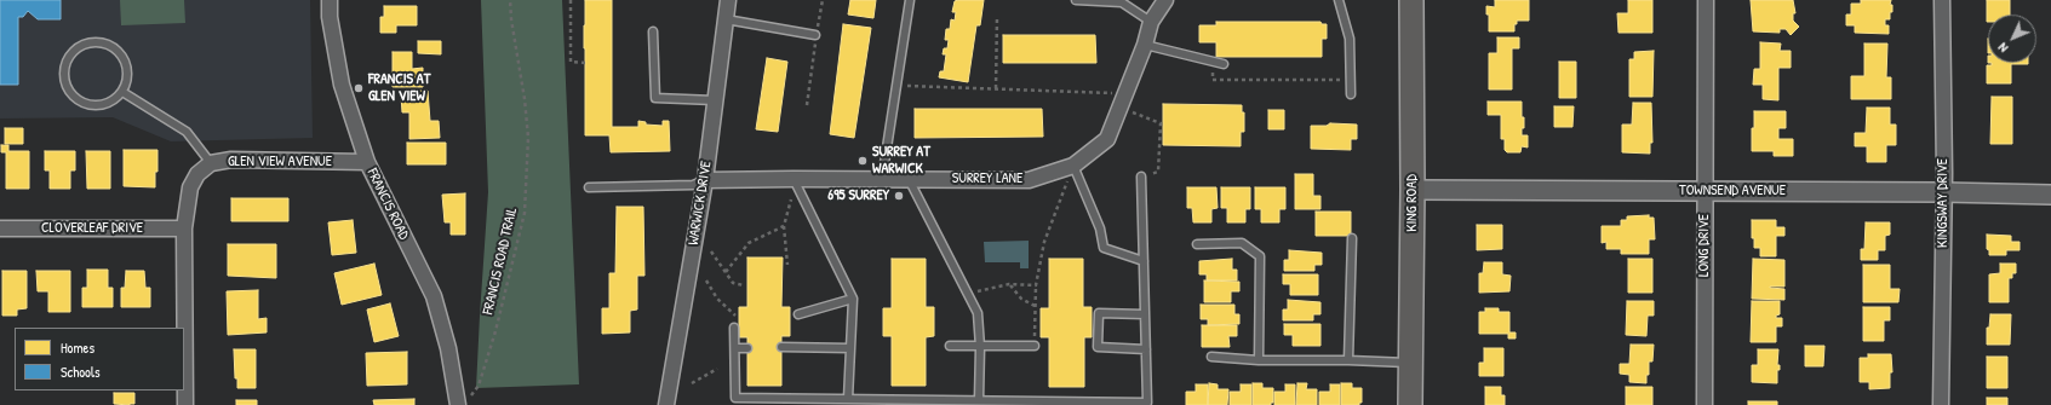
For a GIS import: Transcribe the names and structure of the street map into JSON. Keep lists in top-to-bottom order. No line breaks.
{"streets":{"main road":["KING ROAD"],"street":["GLEN VIEW AVENUE","SURREY LANE","TOWNSEND AVENUE","WARWICK DRIVE","KINGSWAY DRIVE","FRANCIS ROAD","CLOVERLEAF DRIVE","LONG DRIVE"],"path":["FRANCIS ROAD TRAIL"]},"crossings":[["GLEN VIEW AVENUE","FRANCIS ROAD"],["GLEN VIEW AVENUE","CLOVERLEAF DRIVE"],["SURREY LANE","WARWICK DRIVE"],["TOWNSEND AVENUE","KING ROAD"],["TOWNSEND AVENUE","KINGSWAY DRIVE"],["TOWNSEND AVENUE","LONG DRIVE"],["FRANCIS ROAD","FRANCIS ROAD TRAIL"]],"places":["FRANCIS AT GLEN VIEW","SURREY AT WARWICK","695 SURREY"],"legend":["Homes","Schools"],"north":"bottom left"}
